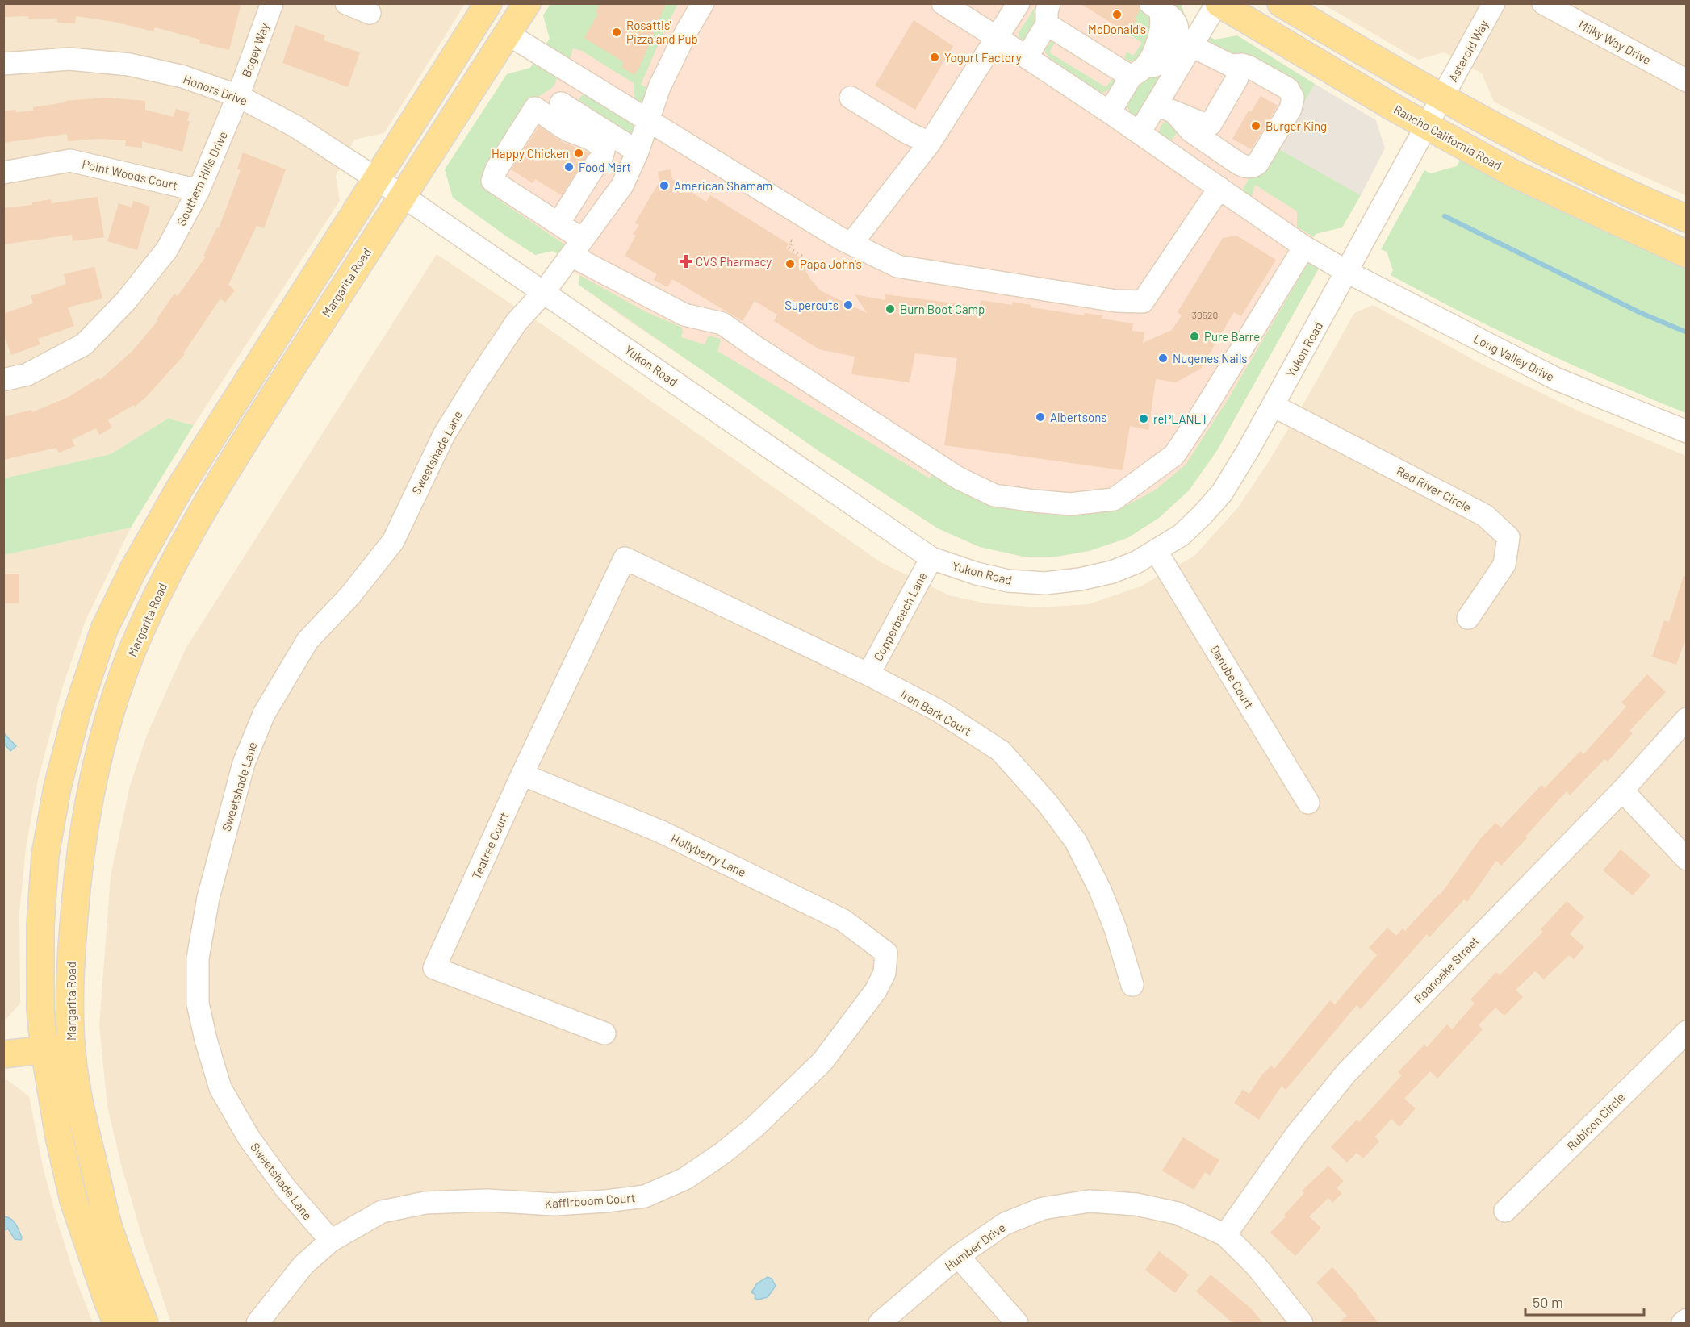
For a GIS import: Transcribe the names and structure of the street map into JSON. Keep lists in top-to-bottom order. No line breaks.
{"streets":{"main road":["Rancho California Road","Margarita Road"],"street":["Milky Way Drive","Bogey Way","Asteroid Way","Honors Drive","Point Woods Court","Southern Hills Drive","Yukon Road","Long Valley Drive","Sweetshade Lane","Red River Circle","Copperbeech Lane","Danube Court","Iron Bark Court","Teatree Court","Hollyberry Lane","Roanoake Street","Rubicon Circle","Kaffirboom Court","Humber Drive"]},"crossings":[["Bogey Way","Honors Drive"],["Bogey Way","Southern Hills Drive"],["Asteroid Way","Yukon Road"],["Honors Drive","Southern Hills Drive"],["Honors Drive","Margarita Road"],["Honors Drive","Yukon Road"],["Rancho California Road","Yukon Road"],["Point Woods Court","Southern Hills Drive"],["Margarita Road","Yukon Road"],["Yukon Road","Long Valley Drive"],["Yukon Road","Sweetshade Lane"],["Yukon Road","Red River Circle"],["Yukon Road","Copperbeech Lane"],["Yukon Road","Danube Court"],["Sweetshade Lane","Kaffirboom Court"],["Copperbeech Lane","Iron Bark Court"],["Iron Bark Court","Teatree Court"],["Teatree Court","Hollyberry Lane"],["Hollyberry Lane","Kaffirboom Court"],["Roanoake Street","Humber Drive"]],"places":{"other":["McDonald's","Rosattis' Pizza and Pub","Yogurt Factory","Burger King","Happy Chicken","Food Mart","American Shamam","Papa John's","Supercuts","Burn Boot Camp","Pure Barre","Nugenes Nails","Albertsons","rePLANET"],"health":["CVS Pharmacy"]},"house_numbers":["30520"],"scale_bar":"50 m"}
